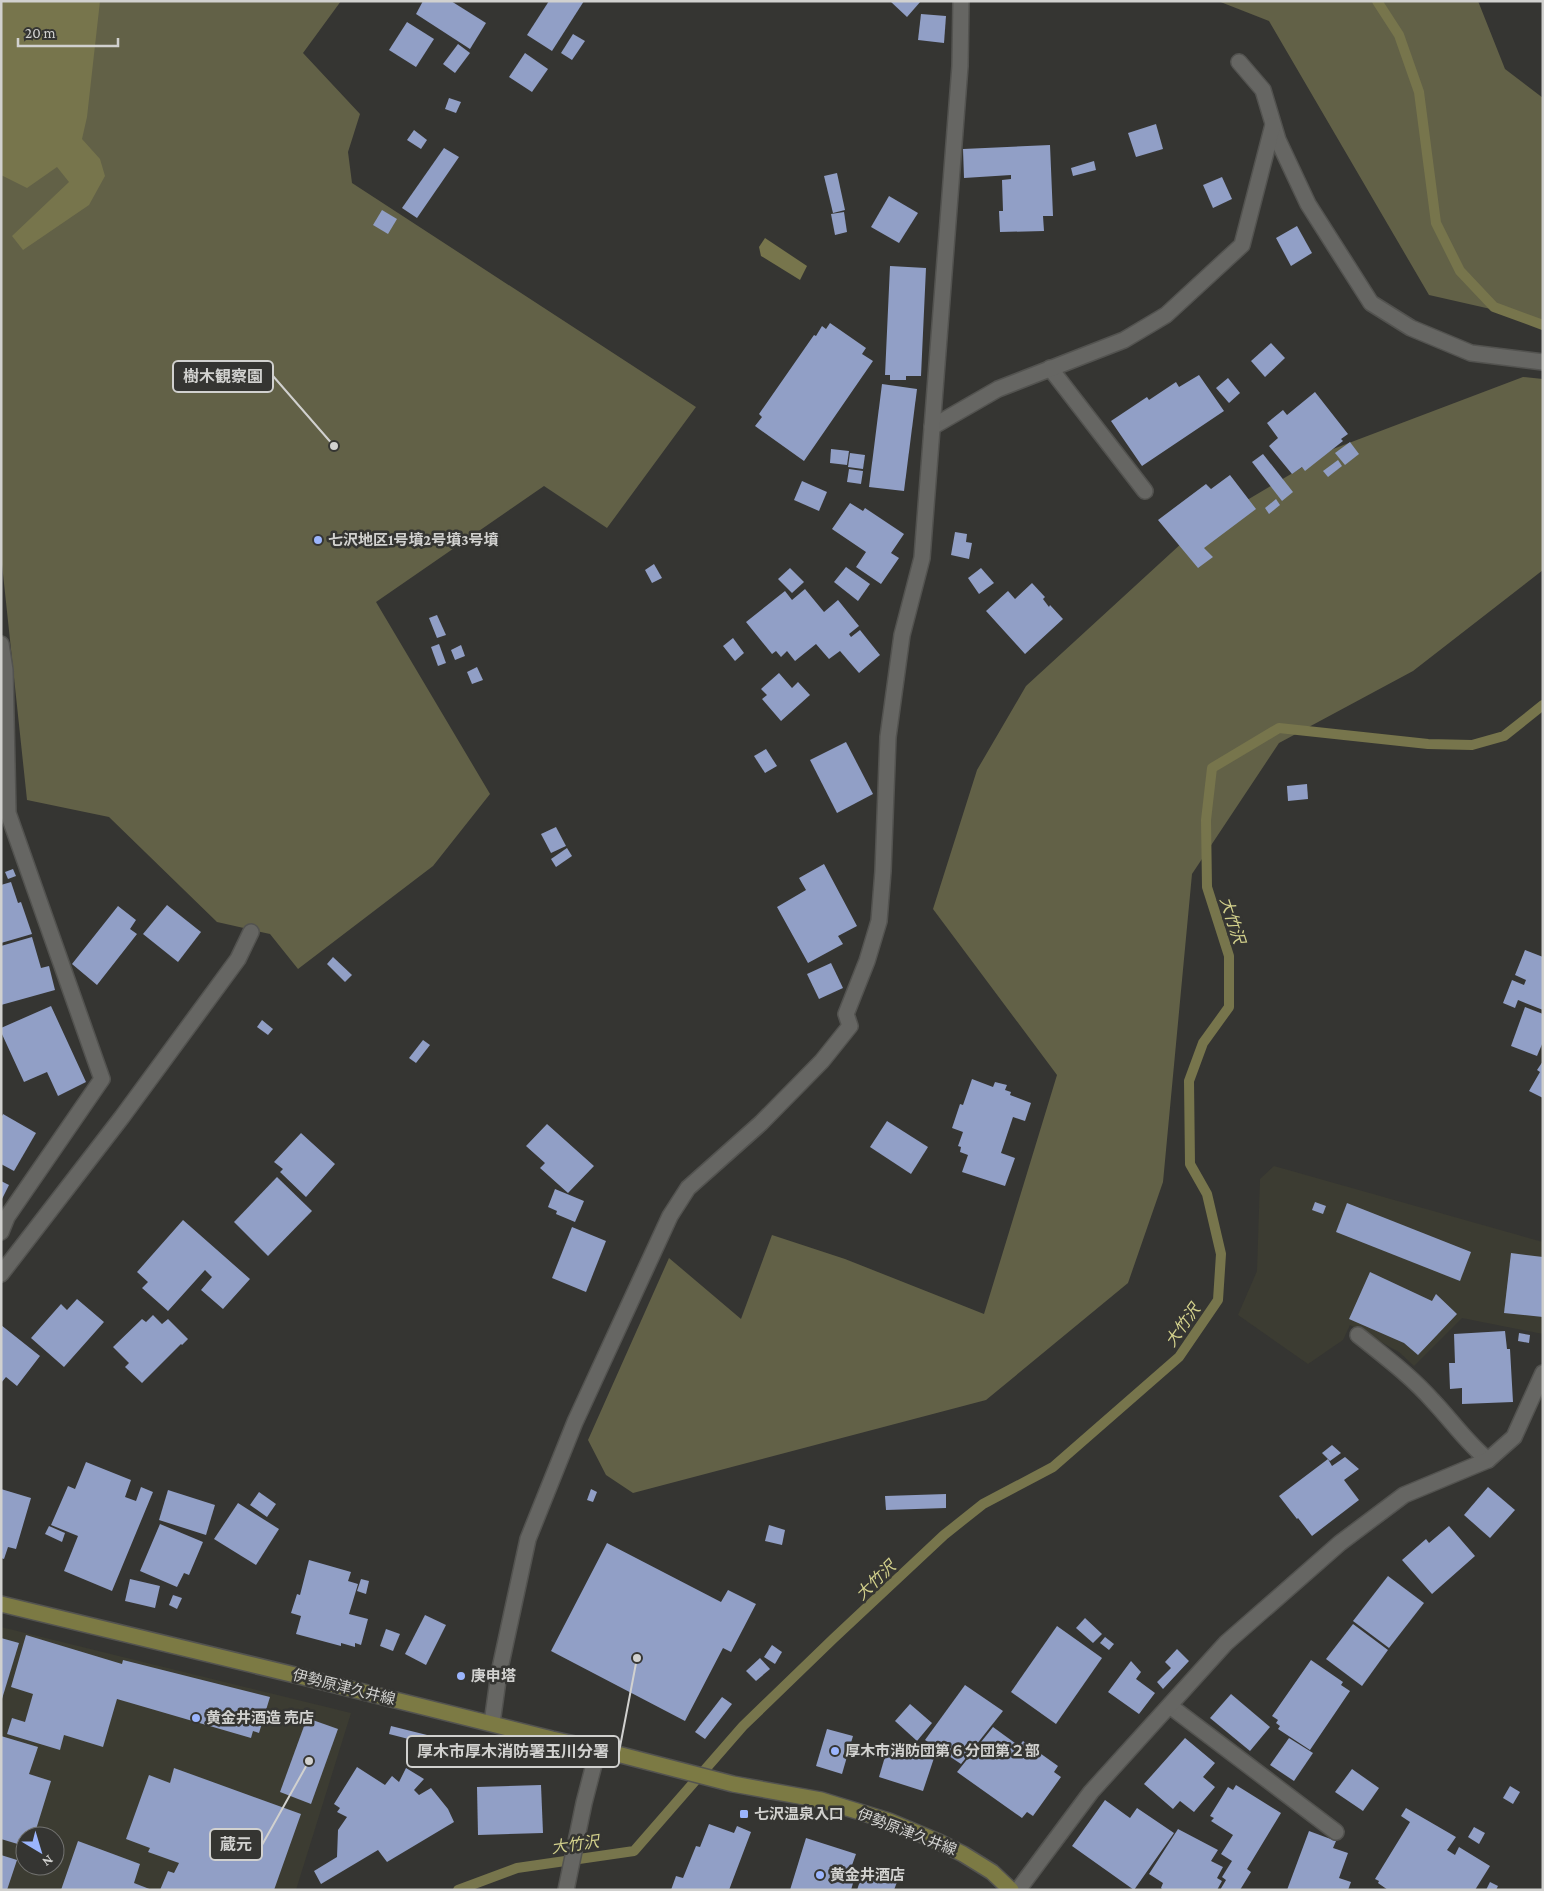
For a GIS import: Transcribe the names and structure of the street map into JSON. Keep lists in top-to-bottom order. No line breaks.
{"streets":{"main road":["伊勢原津久井線"]},"water":["大竹沢"],"places":{"other":["樹木観察園","七沢地区1号墳2号墳3号墳","厚木市厚木消防署玉川分署","庚申塔","黄金井酒造 売店","厚木市消防団第６分団第２部","蔵元","黄金井酒店"],"transit":["七沢温泉入口"]},"scale_bar":"20 m","north":"bottom right"}
